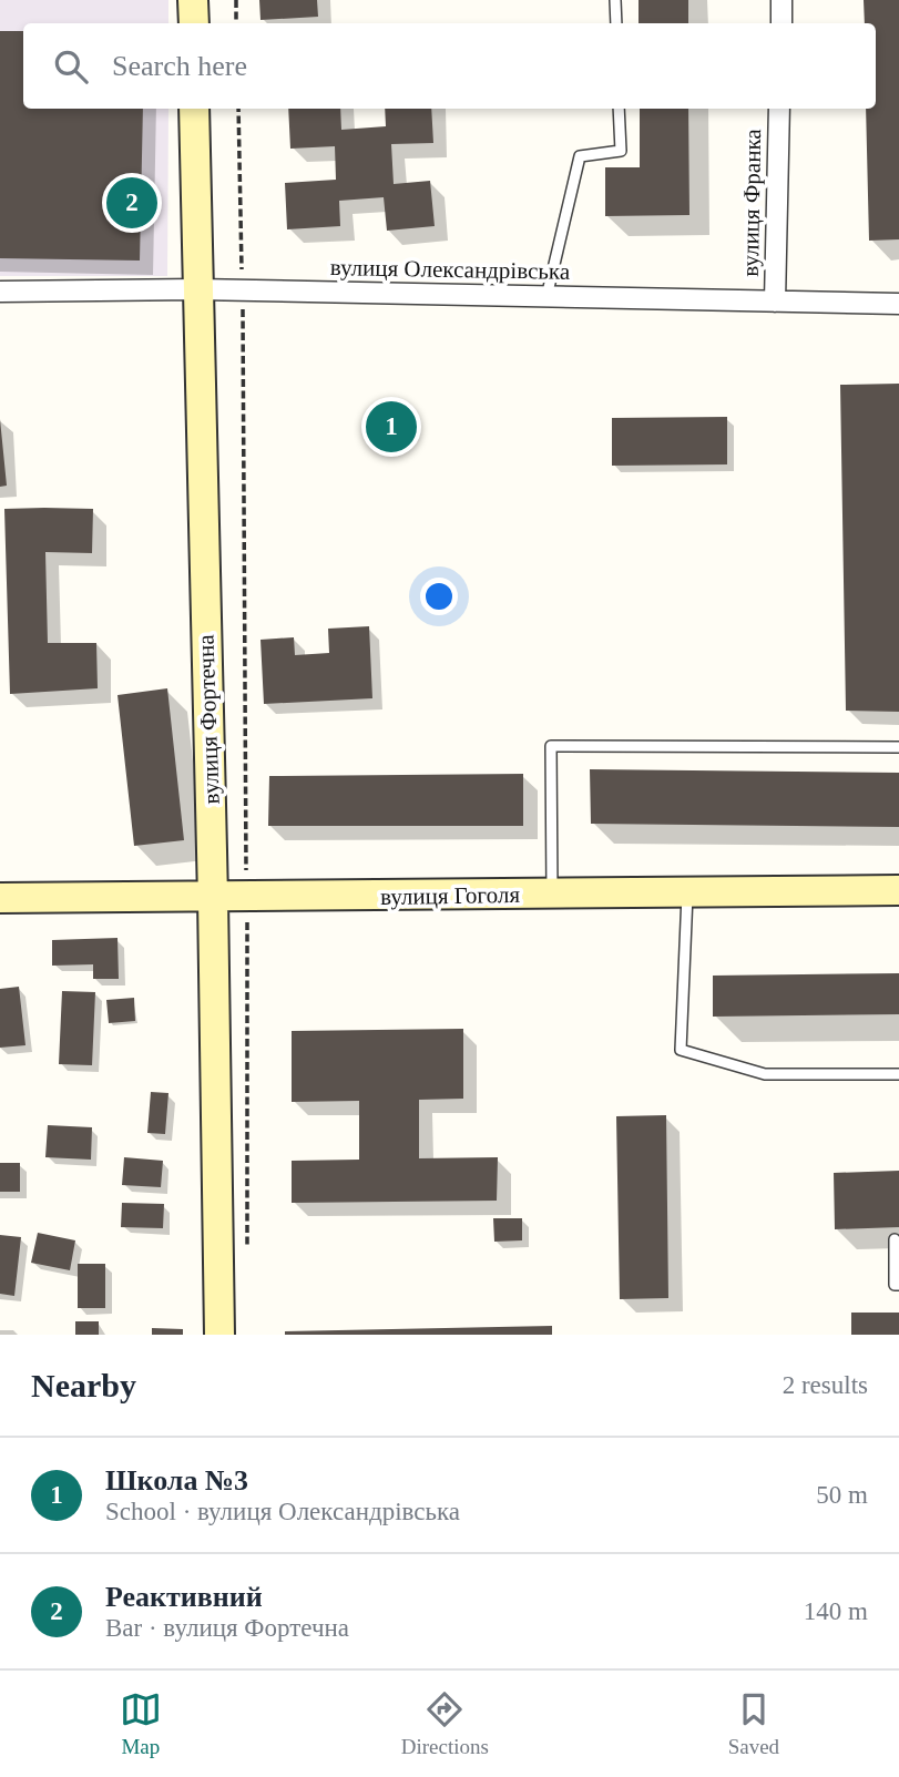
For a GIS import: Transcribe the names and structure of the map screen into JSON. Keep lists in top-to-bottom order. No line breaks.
{"streets":{"street":["вулиця Франка","вулиця Олександрівська","вулиця Фортечна","вулиця Гоголя"]},"crossings":[["вулиця Франка","вулиця Олександрівська"],["вулиця Олександрівська","вулиця Фортечна"],["вулиця Фортечна","вулиця Гоголя"]],"page":{"search":"Search here","pins":["2","1"],"heading":["Nearby","2 results"],"list":[{"mark":"1","name":"Школа №3","note":"School · вулиця Олександрівська","value":"50 m"},{"mark":"2","name":"Реактивний","note":"Bar · вулиця Фортечна","value":"140 m"}],"nav":["Map","Directions","Saved"]}}
